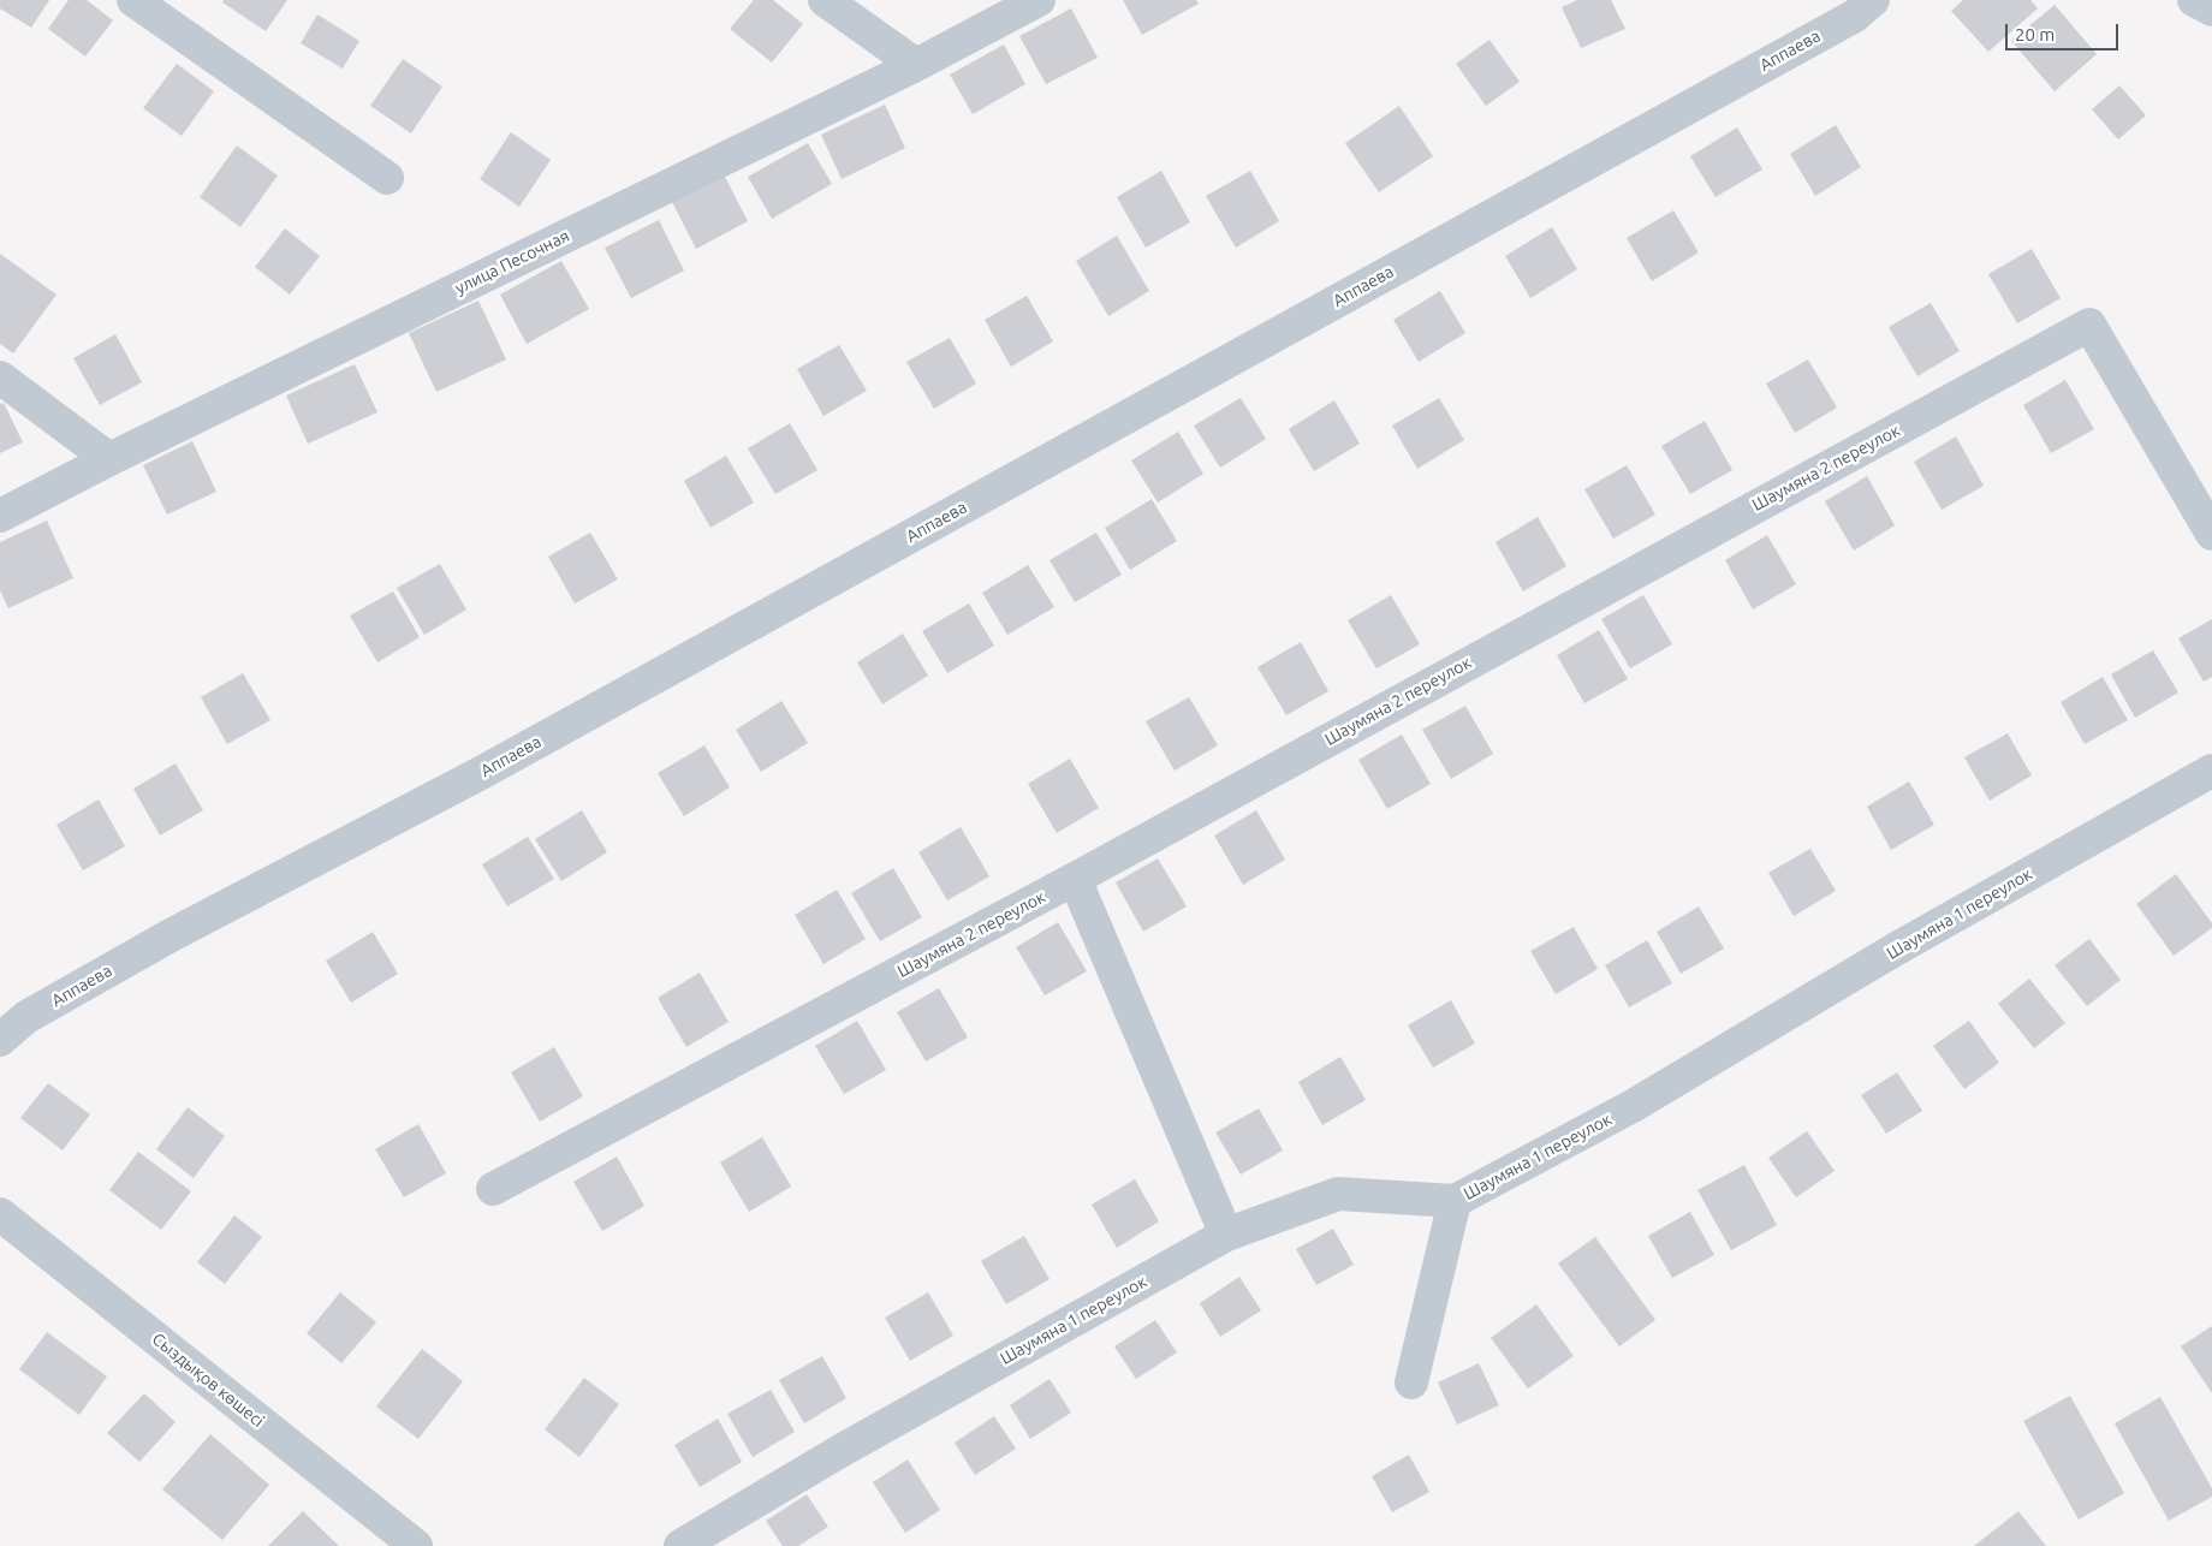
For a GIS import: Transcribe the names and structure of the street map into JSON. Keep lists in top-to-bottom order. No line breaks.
{"streets":{"street":["Аппаева","улица Песочная","Шаумяна 2 переулок","Шаумяна 1 переулок","Сыздықов көшесі"]},"scale_bar":"20 m"}
